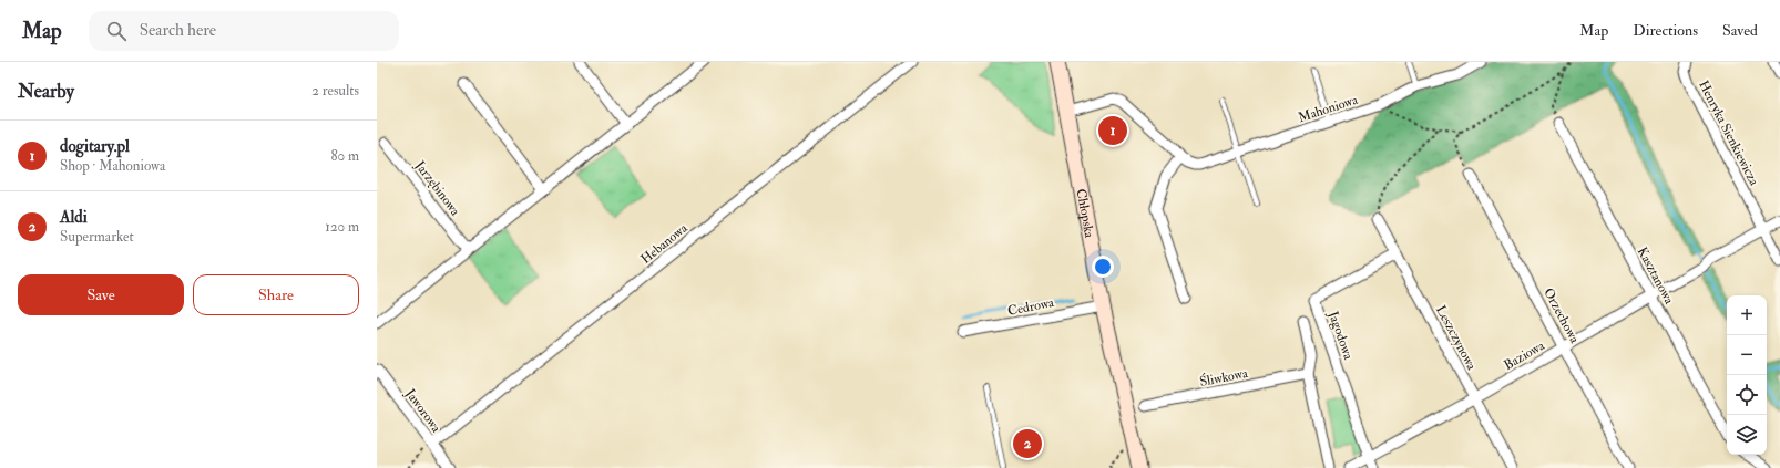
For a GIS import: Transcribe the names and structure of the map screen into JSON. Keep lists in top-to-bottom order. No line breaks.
{"streets":{"street":["Mahoniowa","Henryka Sienkiewicza","Jarzębinowa","Chłopska","Hebanowa","Kasztanowa","Cedrowa","Orzechowa","Jagodowa","Leszczynowa","Baziowa","Śliwkowa","Jaworowa"]},"crossings":[["Henryka Sienkiewicza","Baziowa"],["Chłopska","Cedrowa"],["Hebanowa","Jaworowa"],["Kasztanowa","Baziowa"],["Orzechowa","Baziowa"],["Jagodowa","Leszczynowa"],["Jagodowa","Baziowa"],["Leszczynowa","Baziowa"]],"page":{"header":"Map","search":"Search here","nav":["Map","Directions","Saved"],"heading":["Nearby","2 results"],"pins":["1","2"],"list":[{"mark":"1","name":"dogitary.pl","note":"Shop · Mahoniowa","value":"80 m"},{"mark":"2","name":"Aldi","note":"Supermarket","value":"120 m"}],"buttons":["Save","Share"],"map_buttons":["+","−"]}}
